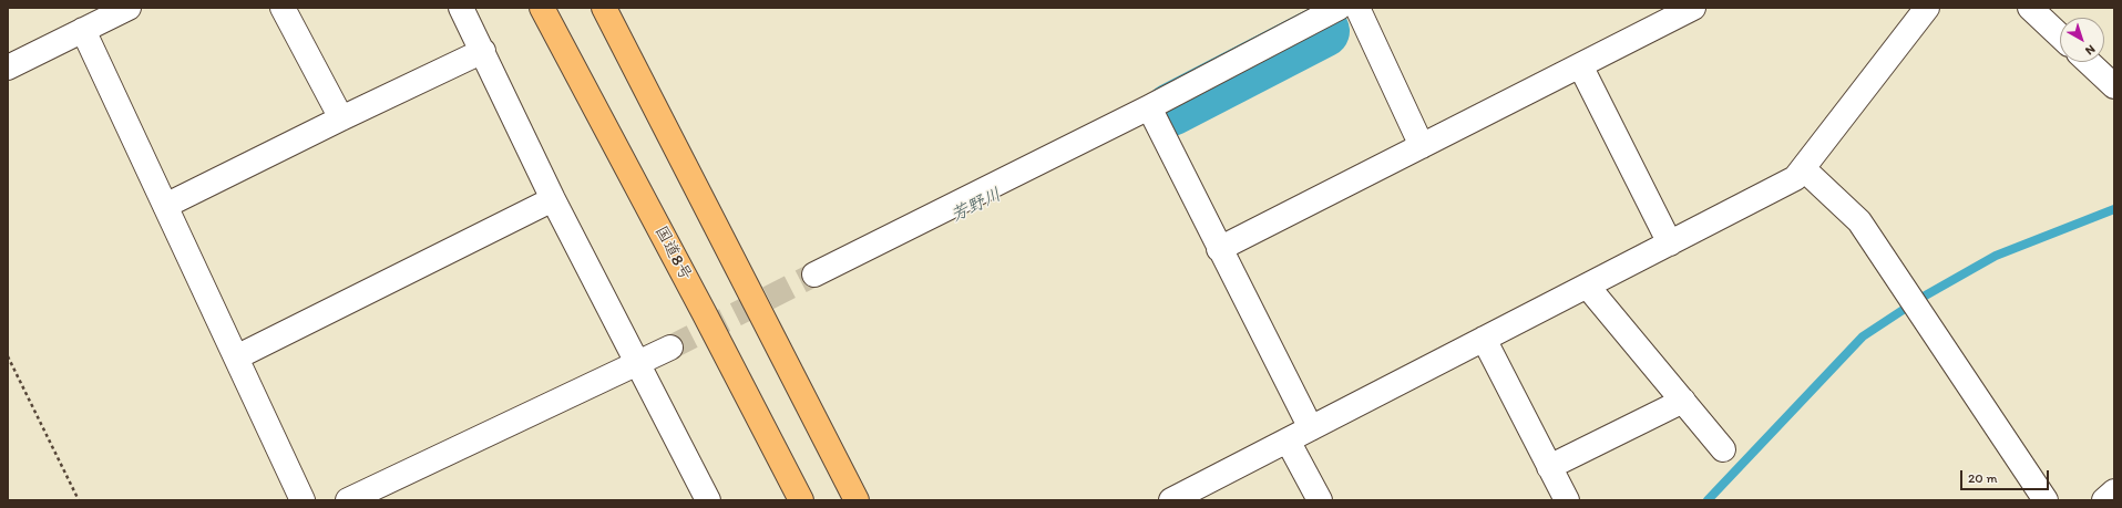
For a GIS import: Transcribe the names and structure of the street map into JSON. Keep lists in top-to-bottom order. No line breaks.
{"streets":{"highway":["国道8号"]},"water":["芳野川"],"scale_bar":"20 m","north":"bottom right"}
